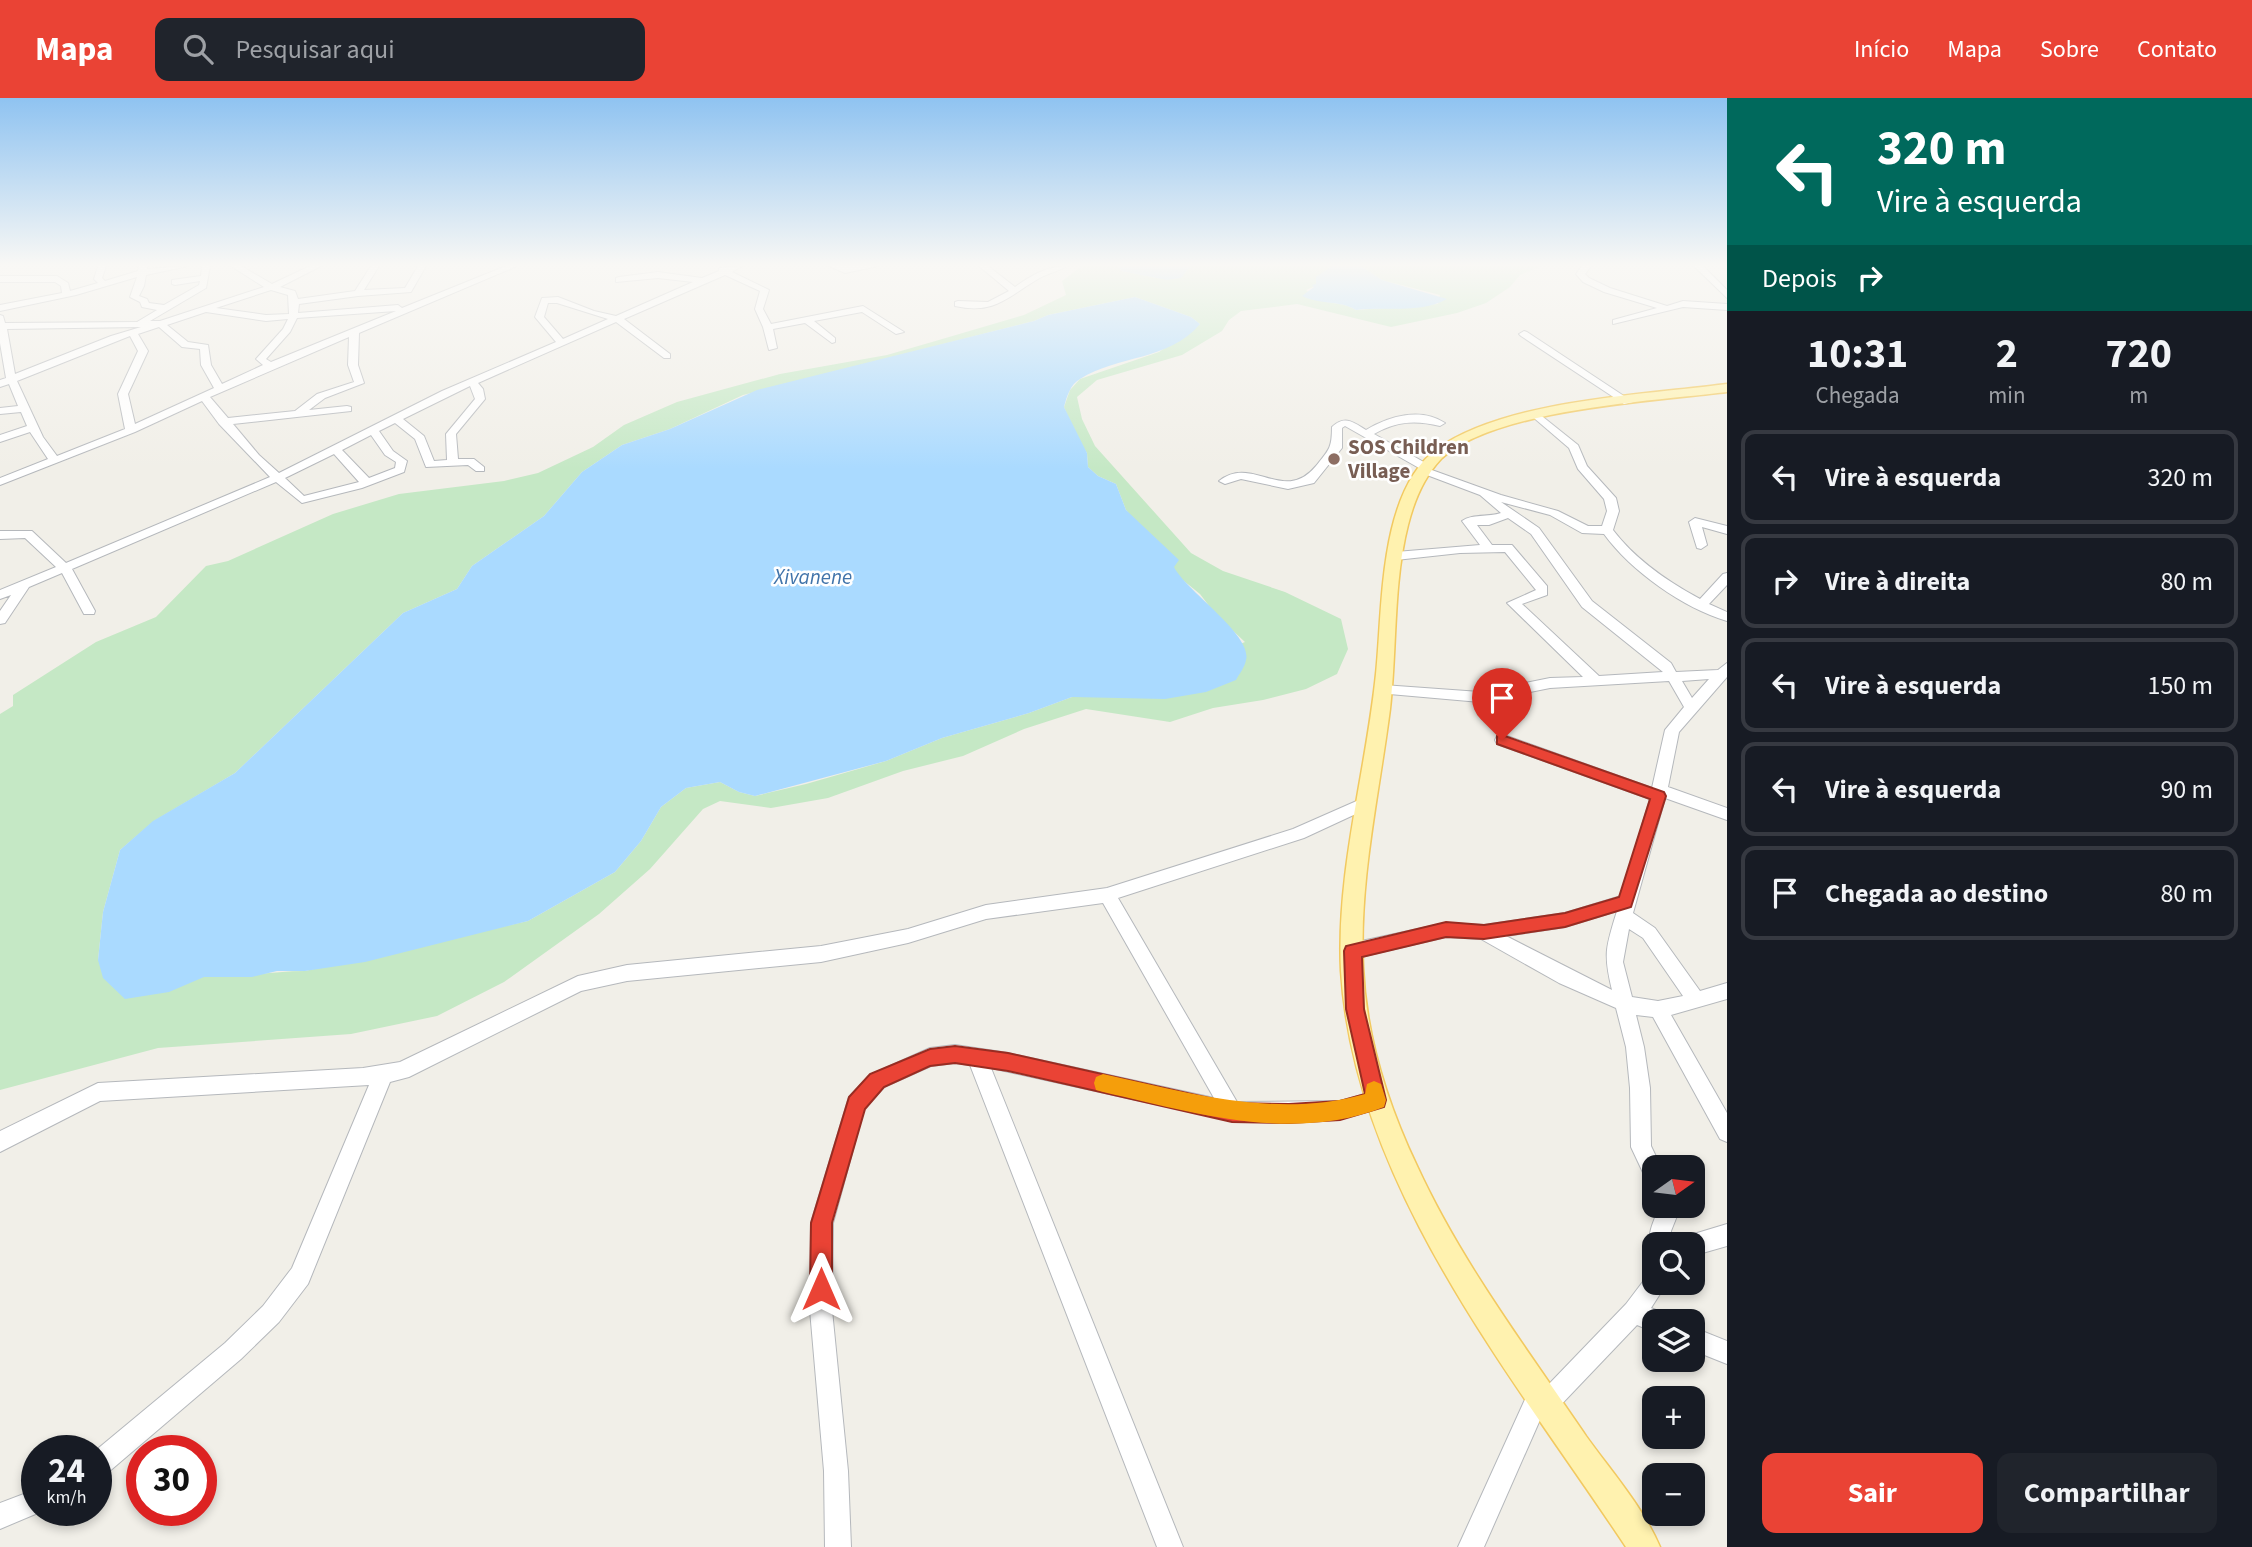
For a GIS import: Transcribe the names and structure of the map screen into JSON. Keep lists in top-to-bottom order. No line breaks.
{"water":["Xivanene"],"places":["SOS Children Village"],"north":"right","page":{"header":"Mapa","search":"Pesquisar aqui","nav":["Início","Mapa","Sobre","Contato"],"turn":["320 m","Vire à esquerda"],"then":"Depois","eta":["10:31","Chegada","2","min","720","m"],"list":[{"name":"Vire à esquerda","value":"320 m"},{"name":"Vire à direita","value":"80 m"},{"name":"Vire à esquerda","value":"150 m"},{"name":"Vire à esquerda","value":"90 m"},{"name":"Chegada ao destino","value":"80 m"}],"map_buttons":["+","−"],"speed":"24 km/h","limit":"30","buttons":["Sair","Compartilhar"]}}
